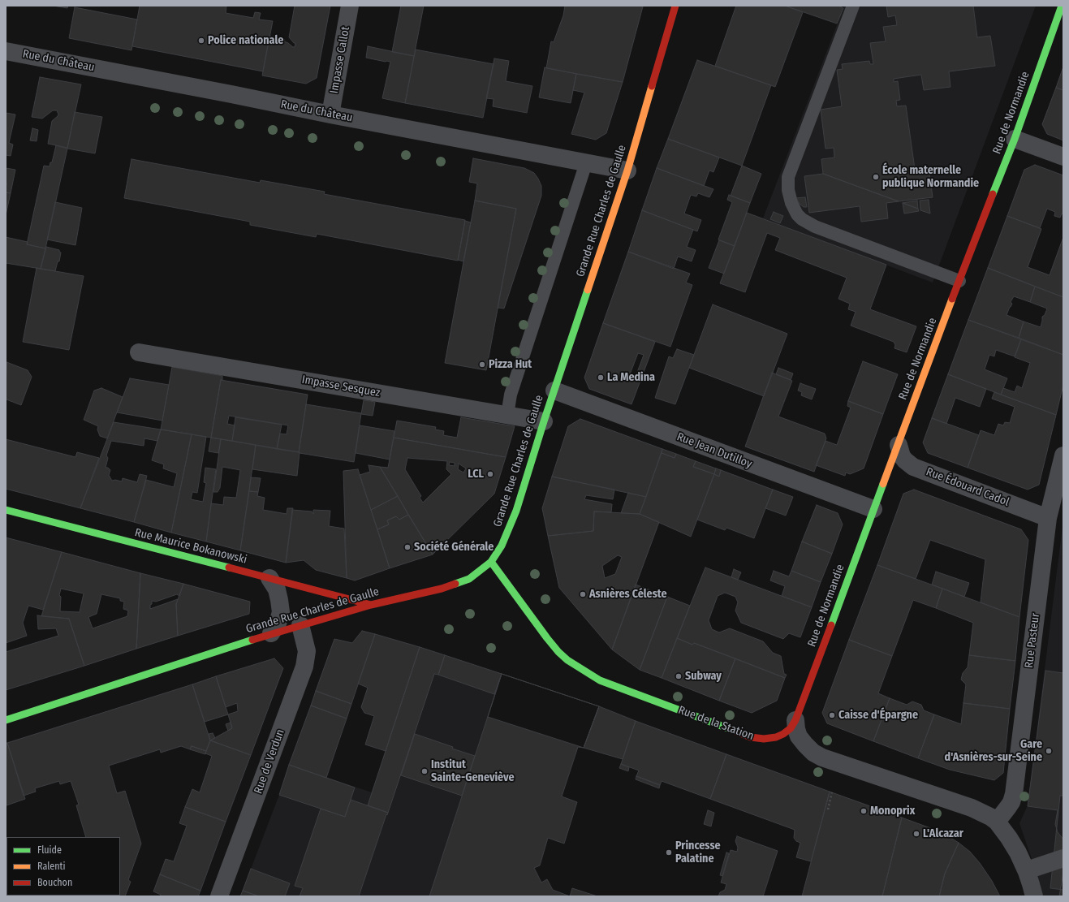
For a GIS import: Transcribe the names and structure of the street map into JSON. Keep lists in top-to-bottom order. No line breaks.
{"streets":{"main road":["Rue de Normandie","Grande Rue Charles de Gaulle","Rue Maurice Bokanowski","Rue de la Station"],"street":["Impasse Callot","Rue du Château","Impasse Sesquez","Rue Jean Dutilloy","Rue Édouard Cadol","Rue Pasteur","Rue de Verdun"]},"crossings":[["Impasse Callot","Rue du Château"],["Rue du Château","Grande Rue Charles de Gaulle"],["Rue de Normandie","Rue Jean Dutilloy"],["Rue de Normandie","Rue Édouard Cadol"],["Rue de Normandie","Rue de la Station"],["Grande Rue Charles de Gaulle","Impasse Sesquez"],["Grande Rue Charles de Gaulle","Rue Jean Dutilloy"],["Grande Rue Charles de Gaulle","Rue Maurice Bokanowski"],["Grande Rue Charles de Gaulle","Rue de la Station"],["Grande Rue Charles de Gaulle","Rue de Verdun"],["Rue Édouard Cadol","Rue Pasteur"]],"places":["Police nationale","École maternelle publique Normandie","Pizza Hut","La Medina","LCL","Société Générale","Asnières Céleste","Subway","Caisse d'Épargne","Gare d'Asnières-sur-Seine","Institut Sainte-Geneviève","Monoprix","L'Alcazar","Princesse Palatine"],"legend":["Fluide","Ralenti","Bouchon"]}
